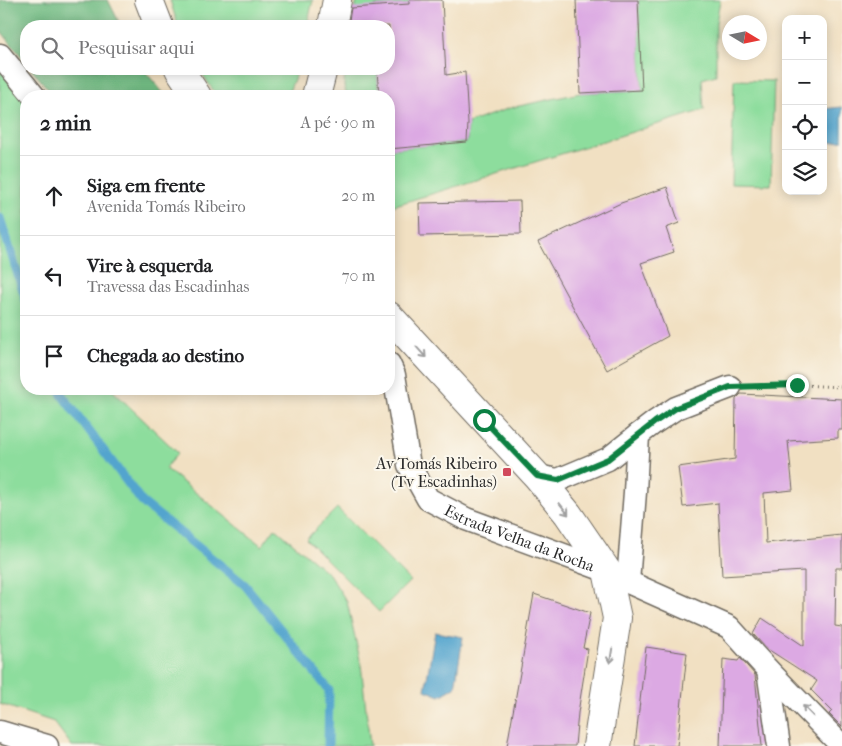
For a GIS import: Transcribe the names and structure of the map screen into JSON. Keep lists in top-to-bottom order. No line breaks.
{"streets":{"street":["Estrada Velha da Rocha"]},"places":{"transit":["Av Tomás Ribeiro (Tv Escadinhas)"]},"north":"right","page":{"map_buttons":["+","−"],"search":"Pesquisar aqui","heading":["2 min","A pé · 90 m"],"list":[["Siga em frente","Avenida Tomás Ribeiro","20 m"],["Vire à esquerda","Travessa das Escadinhas","70 m"],"Chegada ao destino"]}}
